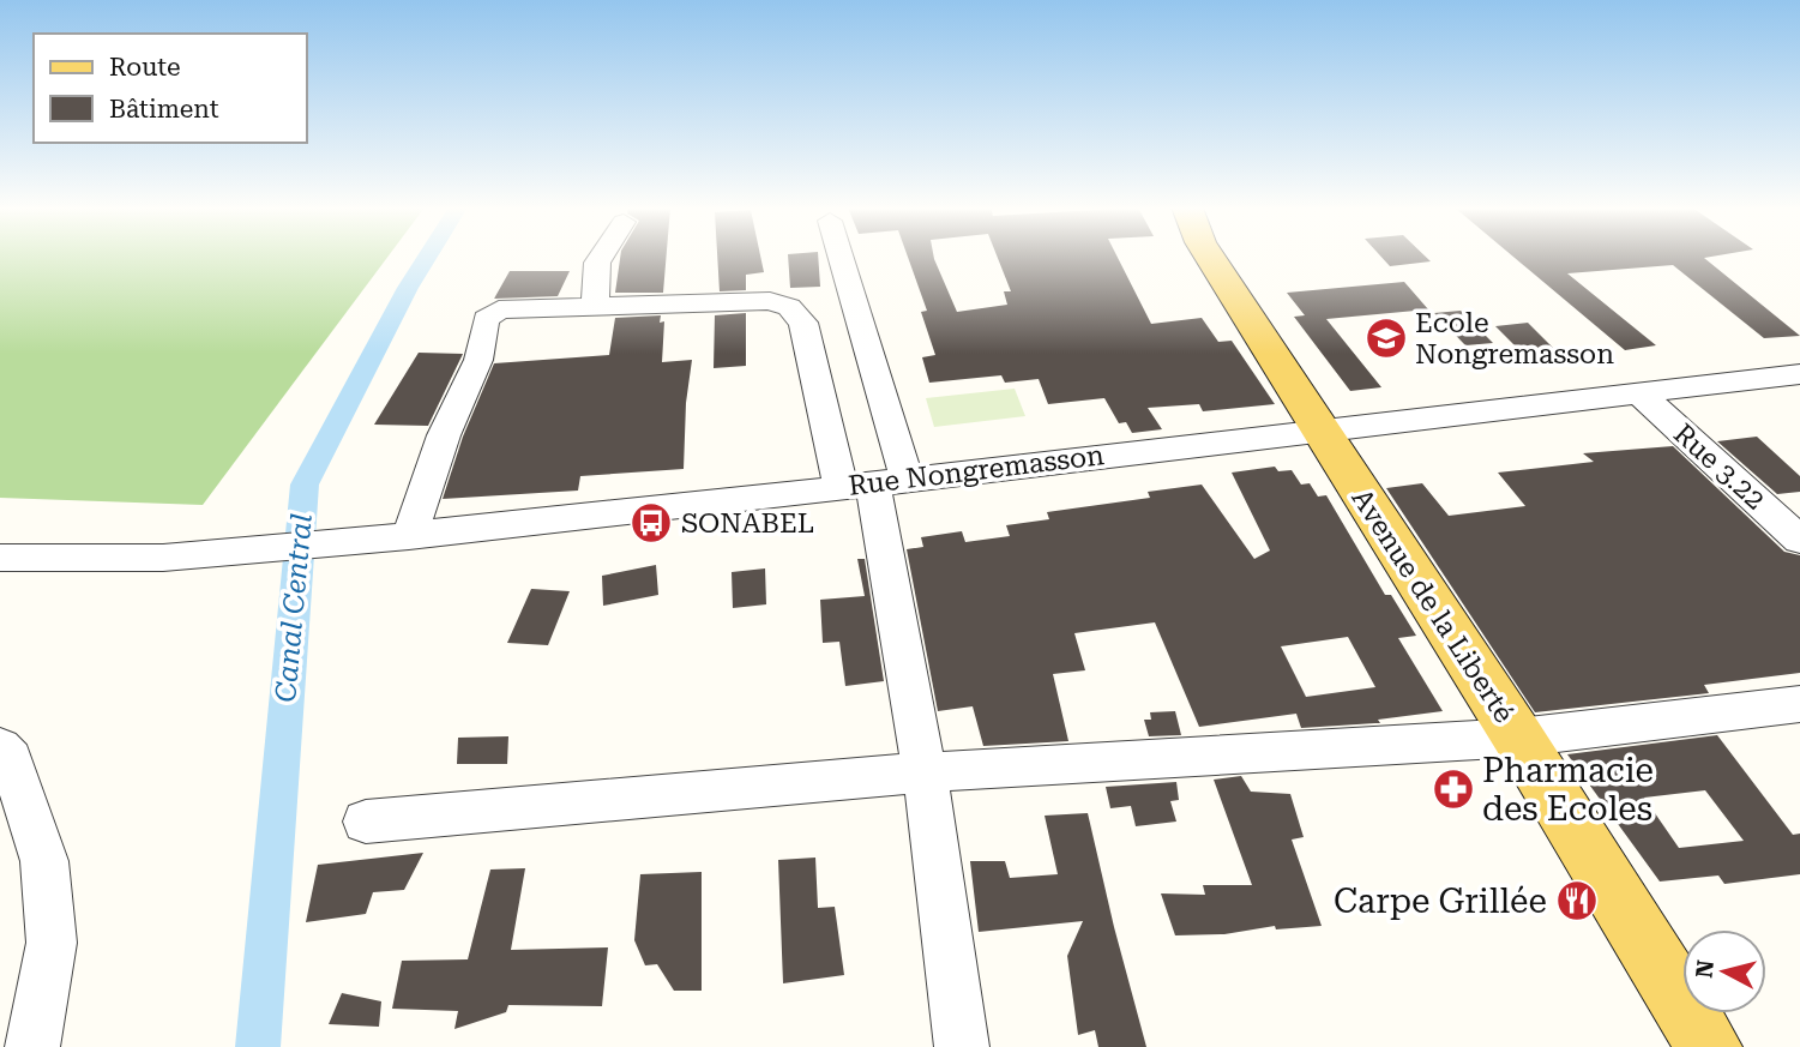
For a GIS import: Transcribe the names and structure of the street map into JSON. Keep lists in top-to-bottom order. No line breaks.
{"streets":{"main road":["Avenue de la Liberté"],"street":["Rue 3.22","Rue Nongremasson"]},"crossings":[["Rue 3.22","Rue Nongremasson"],["Rue Nongremasson","Avenue de la Liberté"]],"water":["Canal Central"],"places":{"school or university":["Ecole Nongremasson"],"bus stop":["SONABEL"],"pharmacy":["Pharmacie des Ecoles"],"restaurant":["Carpe Grillée"]},"legend":["Route","Bâtiment"],"north":"left"}
